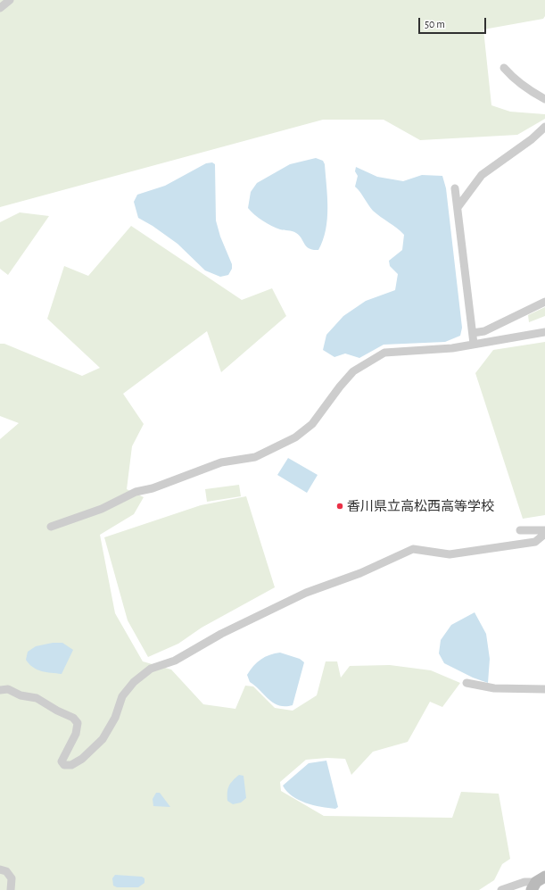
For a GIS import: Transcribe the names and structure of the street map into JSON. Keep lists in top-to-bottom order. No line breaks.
{"places":["香川県立高松西高等学校"],"scale_bar":"50 m"}
